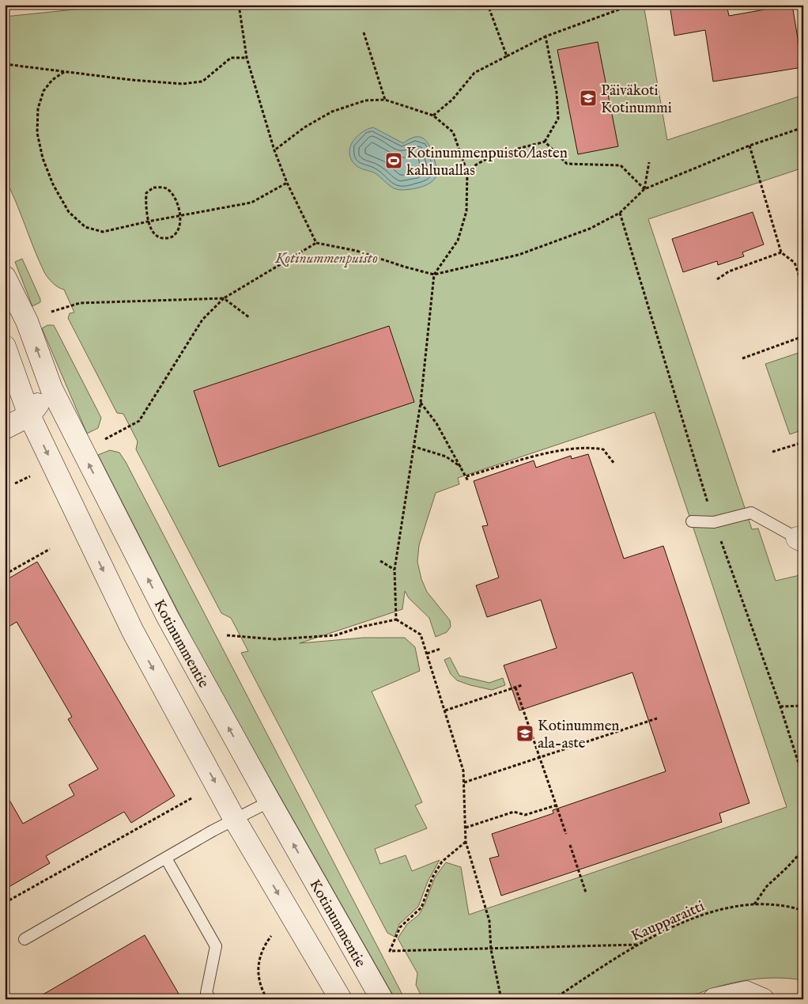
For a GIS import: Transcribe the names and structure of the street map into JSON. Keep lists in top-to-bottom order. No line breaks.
{"streets":{"main road":["Kotinummentie"],"path":["Kaupparaitti"]},"parks":["Kotinummenpuisto"],"places":{"school or university":["Päiväkoti Kotinummi","Kotinummen ala-aste"],"sports":["Kotinummenpuisto/lasten kahluuallas"]}}
